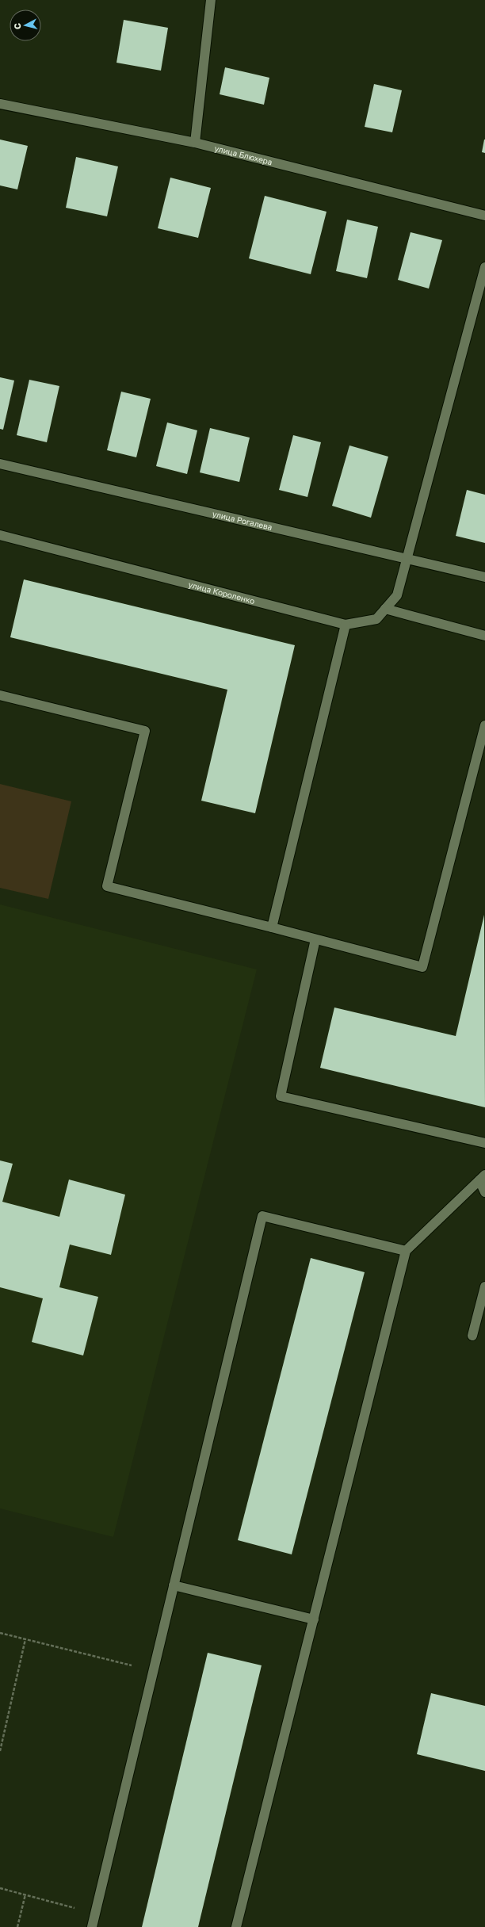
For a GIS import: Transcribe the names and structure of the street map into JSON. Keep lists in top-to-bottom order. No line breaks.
{"streets":{"street":["улица Блюхера","улица Рогалева","улица Короленко"]},"crossings":[["улица Рогалева","улица Короленко"]],"north":"left"}
